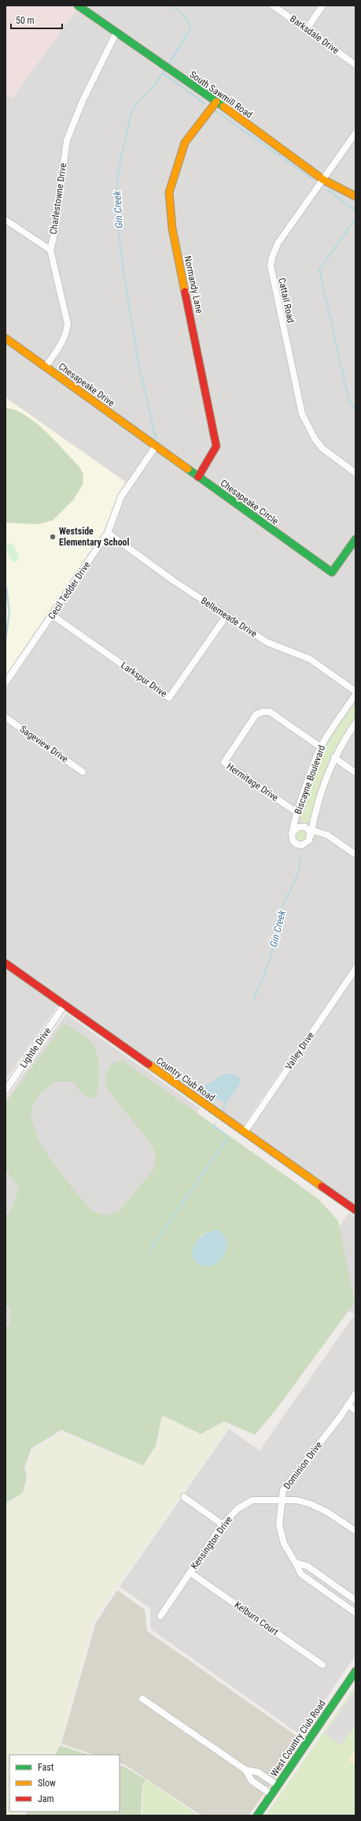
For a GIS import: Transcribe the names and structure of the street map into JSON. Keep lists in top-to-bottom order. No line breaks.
{"streets":{"street":["Barksdale Drive","South Sawmill Road","Charlestowne Drive","Normandy Lane","Cattail Road","Chesapeake Drive","Chesapeake Circle","Cecil Tedder Drive","Bellemeade Drive","Larkspur Drive","Sageview Drive","Biscayne Boulevard","Hermitage Drive","Lightle Drive","Valley Drive","Country Club Road","Dominion Drive","Kensington Drive","Kelburn Court","West Country Club Road"]},"crossings":[["South Sawmill Road","Charlestowne Drive"],["South Sawmill Road","Normandy Lane"],["South Sawmill Road","Cattail Road"],["Charlestowne Drive","Chesapeake Drive"],["Normandy Lane","Chesapeake Circle"],["Chesapeake Drive","Chesapeake Circle"],["Chesapeake Drive","Cecil Tedder Drive"],["Chesapeake Circle","Cecil Tedder Drive"],["Cecil Tedder Drive","Bellemeade Drive"],["Cecil Tedder Drive","Larkspur Drive"],["Bellemeade Drive","Larkspur Drive"],["Bellemeade Drive","Biscayne Boulevard"],["Biscayne Boulevard","Hermitage Drive"],["Lightle Drive","Country Club Road"],["Valley Drive","Country Club Road"],["Dominion Drive","Kensington Drive"],["Kensington Drive","Kelburn Court"]],"water":["Gin Creek"],"places":["Westside Elementary School"],"legend":["Fast","Slow","Jam"],"scale_bar":"50 m"}
